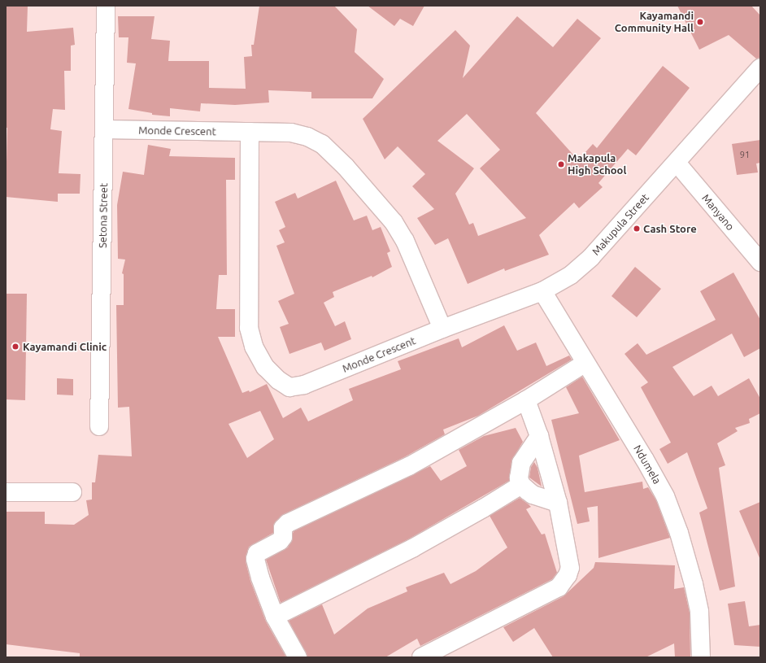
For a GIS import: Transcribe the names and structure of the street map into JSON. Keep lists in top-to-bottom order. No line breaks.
{"streets":{"street":["Monde Crescent","Manyano","Setona Street","Makupula Street","Ndumela"]},"crossings":[["Monde Crescent","Setona Street"],["Monde Crescent","Makupula Street"],["Manyano","Makupula Street"],["Makupula Street","Ndumela"]],"places":["Kayamandi Community Hall","Makapula High School","Cash Store","Kayamandi Clinic"],"house_numbers":["91"]}
